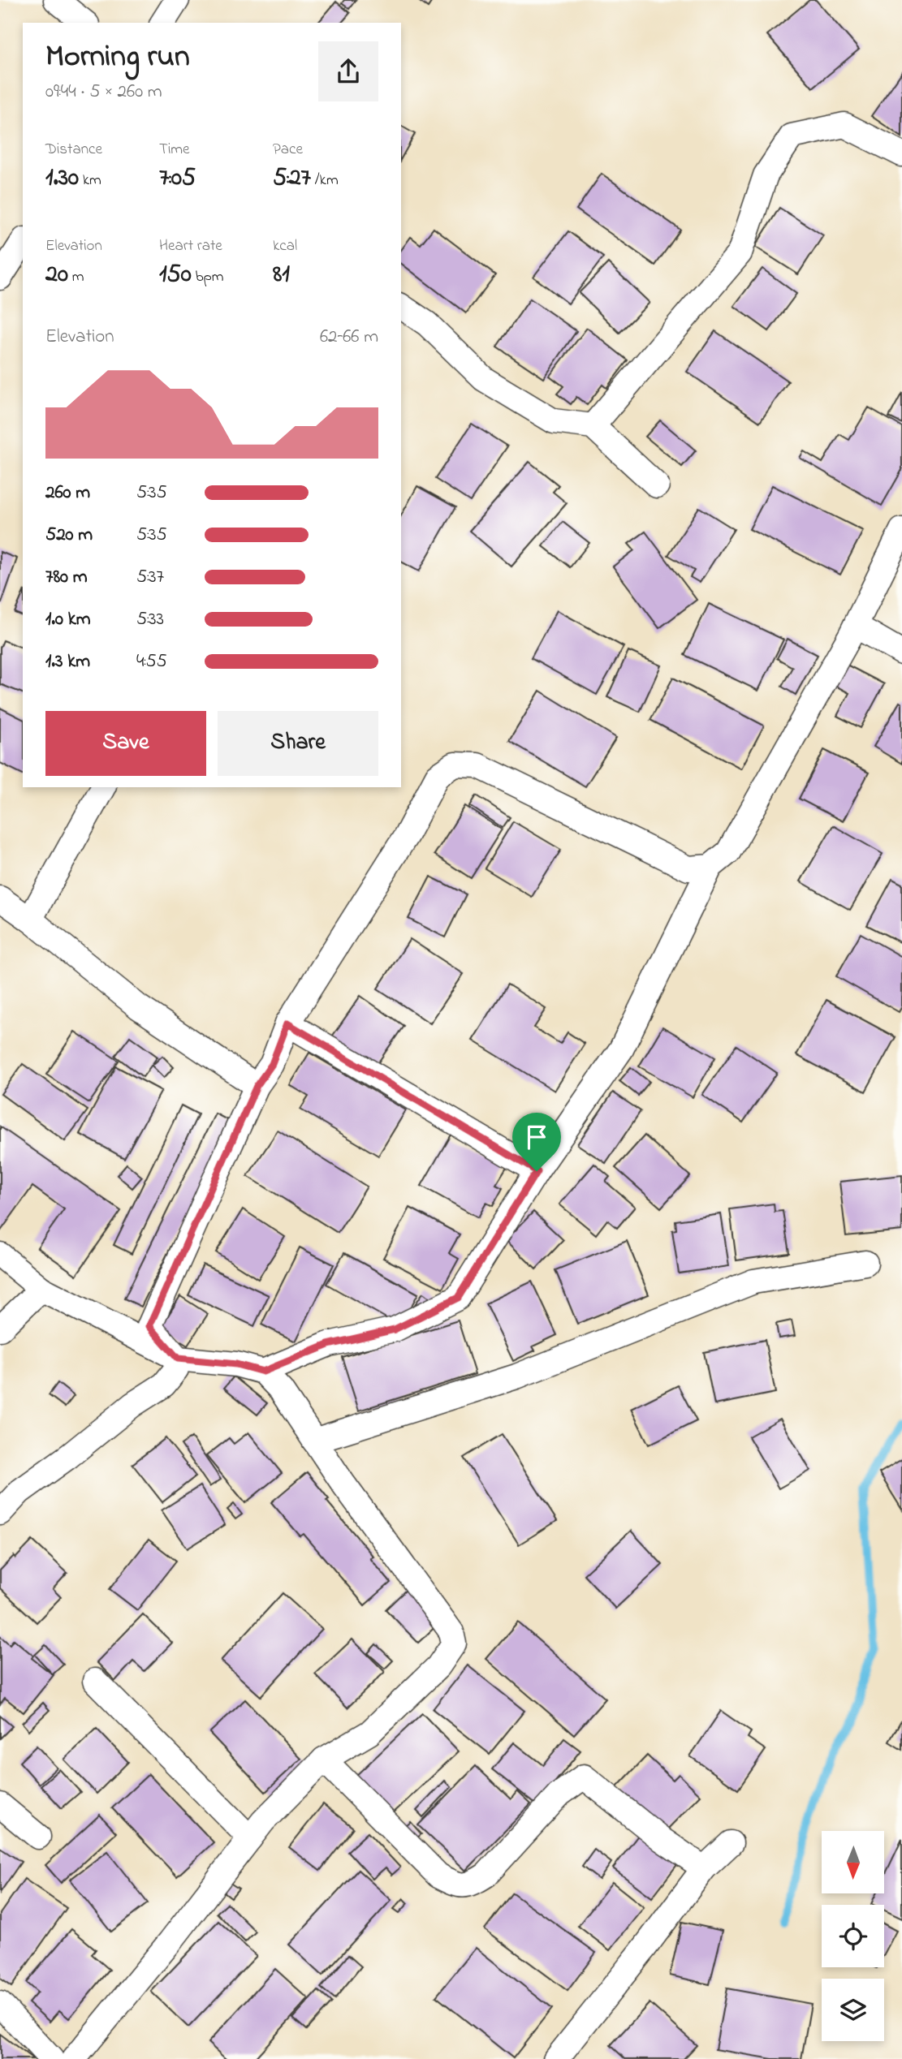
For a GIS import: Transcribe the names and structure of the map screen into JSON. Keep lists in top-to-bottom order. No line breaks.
{"north":"bottom","page":{"heading":["Morning run","09:44 · 5 × 260 m"],"stats":[["Distance","1.30 km"],["Time","7:05"],["Pace","5:27 /km"],["Elevation","20 m"],["Heart rate","150 bpm"],["kcal","81"]],"chart":["Elevation","62–66 m"],"list":[{"name":"260 m","note":"5:35"},{"name":"520 m","note":"5:35"},{"name":"780 m","note":"5:37"},{"name":"1.0 km","note":"5:33"},{"name":"1.3 km","note":"4:55"}],"buttons":["Save","Share"]}}
